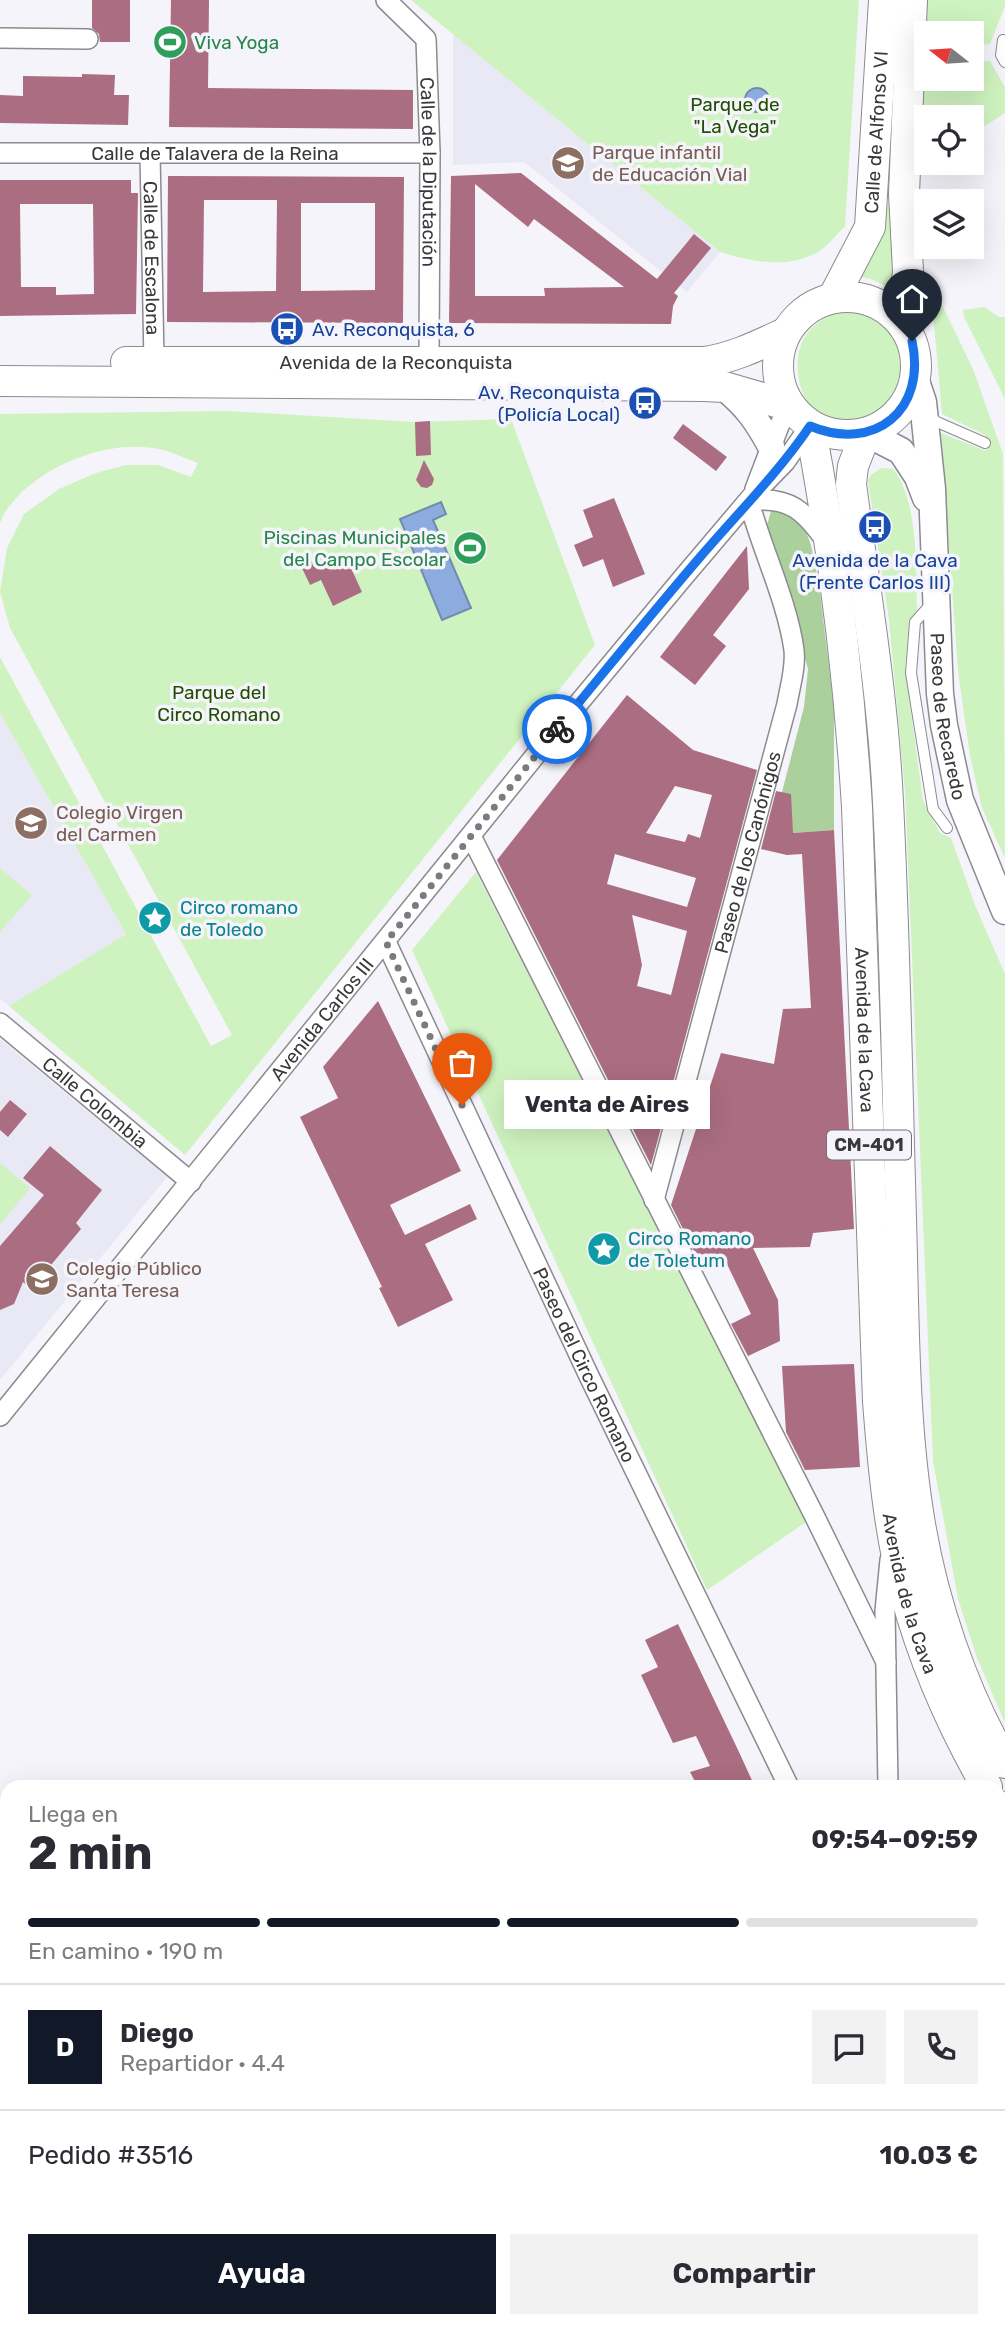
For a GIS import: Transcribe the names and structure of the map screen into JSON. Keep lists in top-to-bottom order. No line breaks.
{"streets":{"main road":["Calle de Alfonso VI","Avenida de la Reconquista","Avenida de la Cava","CM-401"],"street":["Calle de Talavera de la Reina","Calle de la Diputación","Calle de Escalona","Paseo de Recaredo","Paseo de los Canónigos","Avenida Carlos III","Calle Colombia","Paseo del Circo Romano"]},"crossings":[["Calle de Alfonso VI","Avenida de la Reconquista"],["Calle de Alfonso VI","Paseo de Recaredo"],["Calle de Alfonso VI","Avenida Carlos III"],["Calle de Alfonso VI","Avenida de la Cava"],["Calle de Talavera de la Reina","Calle de la Diputación"],["Calle de Talavera de la Reina","Calle de Escalona"],["Calle de la Diputación","Avenida de la Reconquista"],["Calle de Escalona","Avenida de la Reconquista"],["Avenida de la Reconquista","Paseo de Recaredo"],["Avenida de la Reconquista","Avenida Carlos III"],["Avenida de la Reconquista","Avenida de la Cava"],["Paseo de Recaredo","Avenida Carlos III"],["Paseo de Recaredo","Avenida de la Cava"],["Paseo de los Canónigos","Avenida Carlos III"],["Avenida Carlos III","Avenida de la Cava"],["Avenida Carlos III","Calle Colombia"],["Avenida Carlos III","Paseo del Circo Romano"]],"parks":["Parque de \"La Vega\"","Parque del Circo Romano"],"places":{"sports":["Viva Yoga","Piscinas Municipales del Campo Escolar"],"school or university":["Parque infantil de Educación Vial","Colegio Virgen del Carmen","Colegio Público Santa Teresa"],"bus stop":["Av. Reconquista, 6","Av. Reconquista (Policía Local)","Avenida de la Cava (Frente Carlos III)"],"place":["Circo romano de Toledo","Circo Romano de Toletum"],"other":["Venta de Aires"]},"north":"left","page":{"bubble":"Venta de Aires","heading":["2 min","Llega en","09:54–09:59"],"panel":["Diego","Repartidor · 4.4","Pedido #3516","10.03 €"],"bar":"En camino · 190 m","round":"D","buttons":["Ayuda","Compartir"]}}
